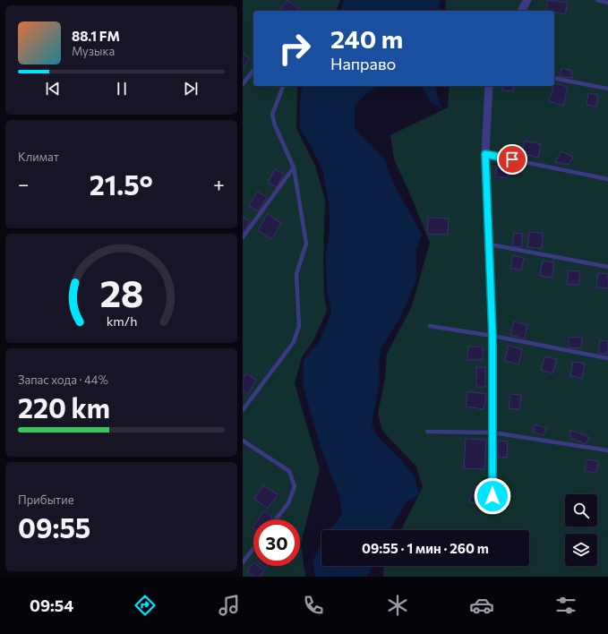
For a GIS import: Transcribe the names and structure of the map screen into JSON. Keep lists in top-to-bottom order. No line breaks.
{"page":{"turn":["240 m","Направо"],"song":["88.1 FM","Музыка"],"tile":["Климат",["Запас хода · 44%","220 km"],["Прибытие","09:55"]],"heat":["−","21.5°","+"],"limit":"30","trip":"09:55 · 1 мин · 260 m","tabs":"09:54","gauge":["28","km/h"]}}
